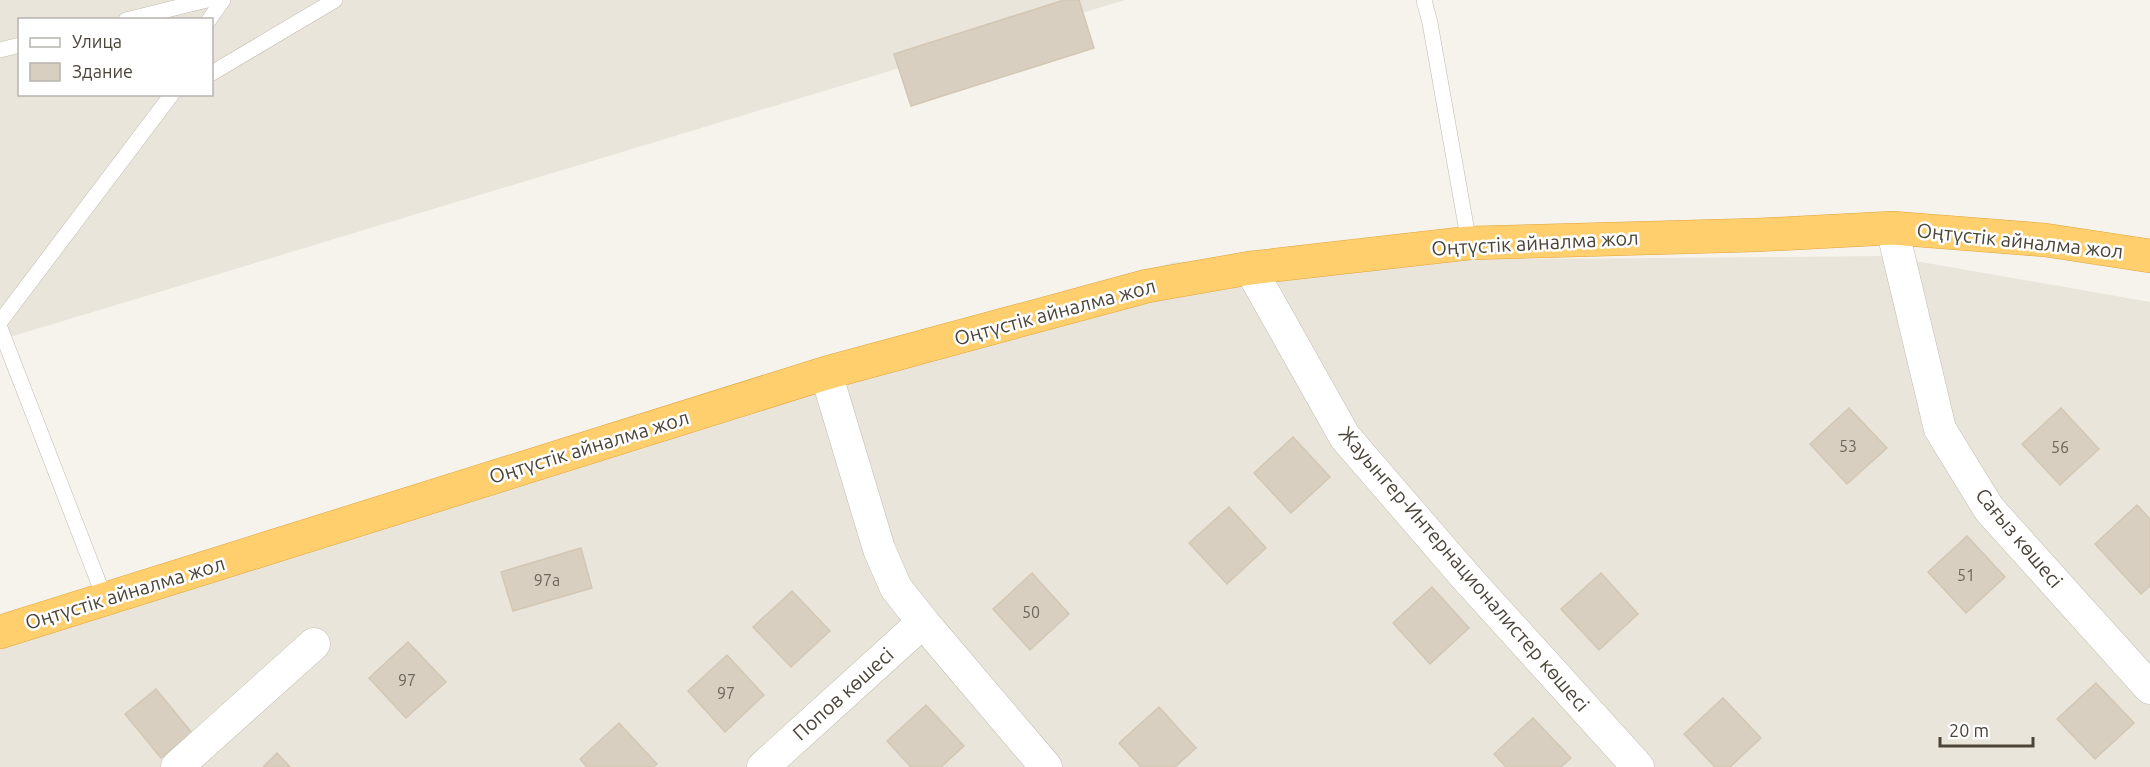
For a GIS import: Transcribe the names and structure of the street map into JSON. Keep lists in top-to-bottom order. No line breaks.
{"streets":{"highway":["Оңтүстік айналма жол"],"street":["Сағыз көшесі","Жауынгер-Интернационалистер көшесі","Попов көшесі"]},"crossings":[["Оңтүстік айналма жол","Сағыз көшесі"],["Оңтүстік айналма жол","Жауынгер-Интернационалистер көшесі"]],"house_numbers":["53","56","51","97а","50","97","97"],"legend":["Улица","Здание"],"scale_bar":"20 m"}
